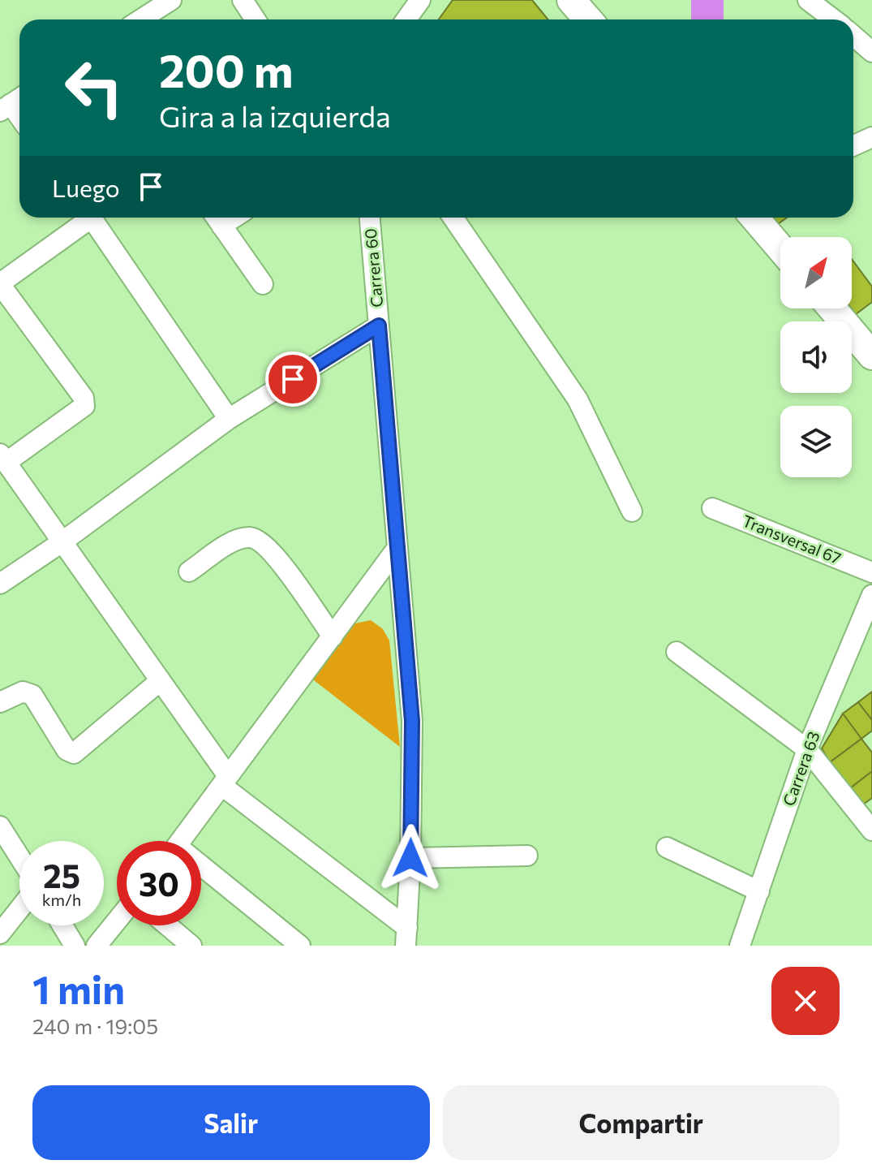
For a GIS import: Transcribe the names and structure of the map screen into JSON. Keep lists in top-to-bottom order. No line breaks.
{"streets":{"street":["Carrera 60","Transversal 67","Carrera 63"]},"north":"top right","page":{"turn":["200 m","Gira a la izquierda"],"then":"Luego","speed":"25 km/h","limit":"30","heading":["1 min","240 m · 19:05"],"buttons":["Salir","Compartir"]}}
